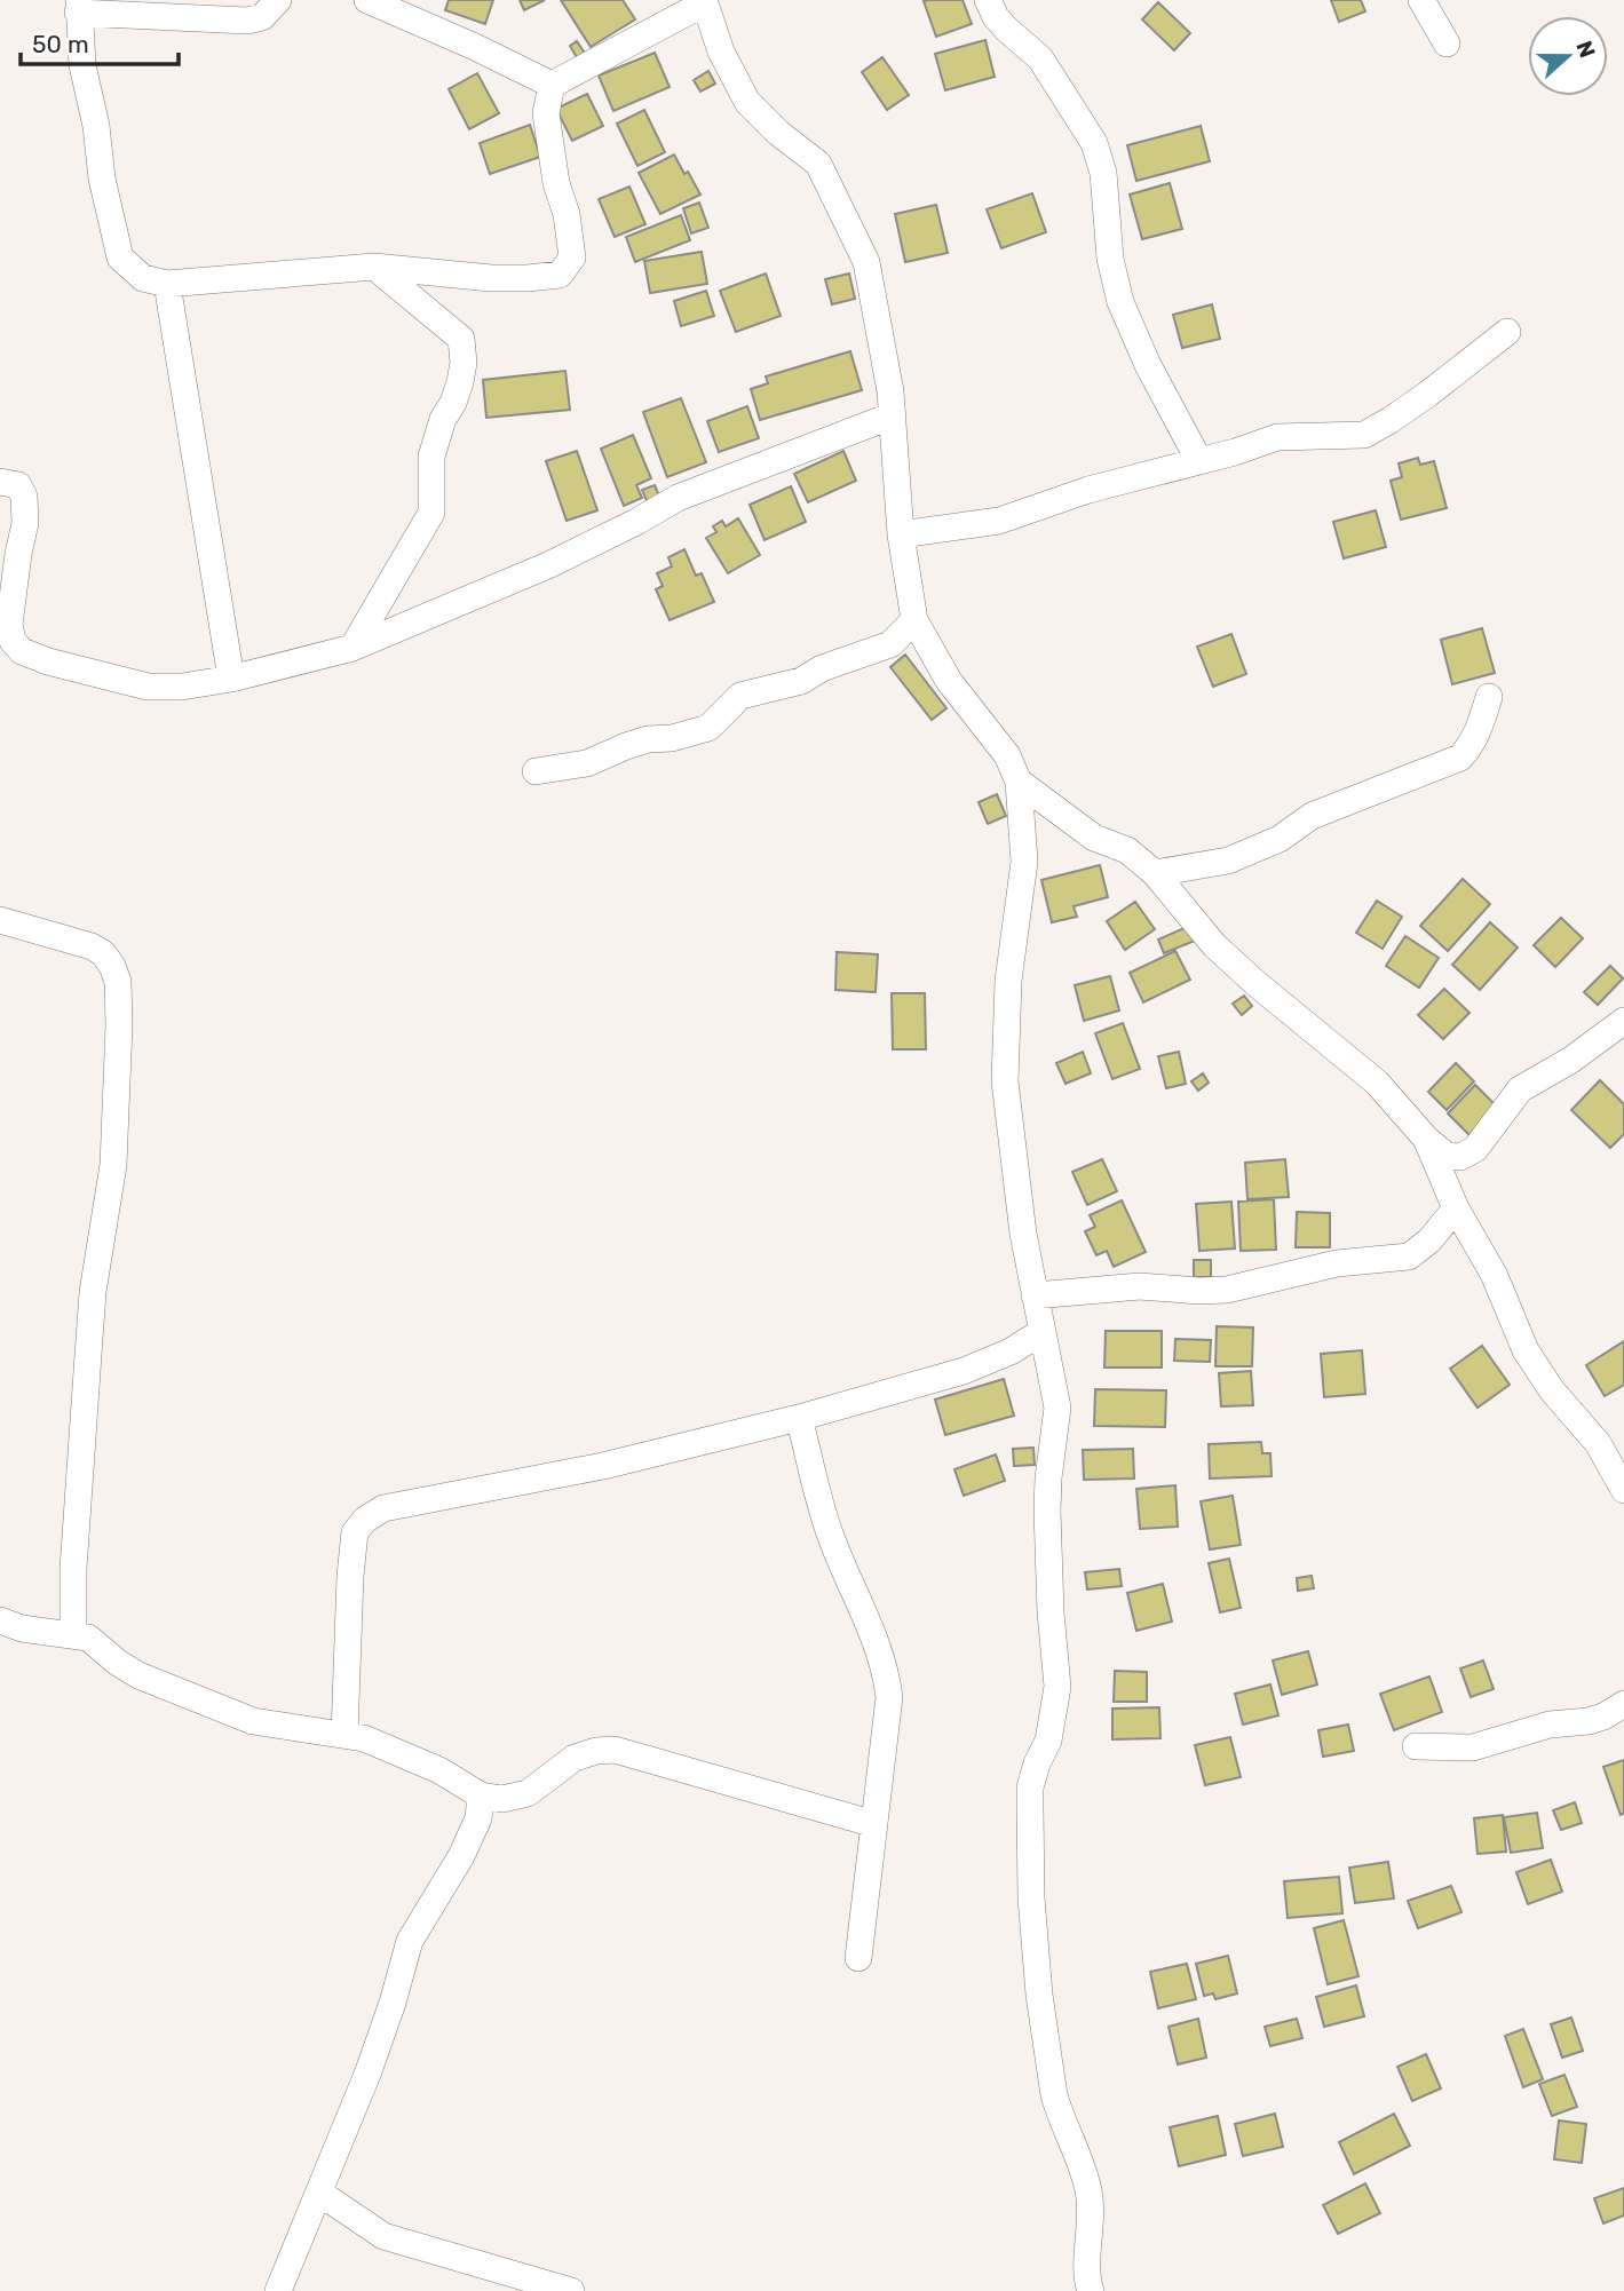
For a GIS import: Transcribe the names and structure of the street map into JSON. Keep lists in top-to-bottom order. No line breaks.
{"scale_bar":"50 m","north":"right"}
